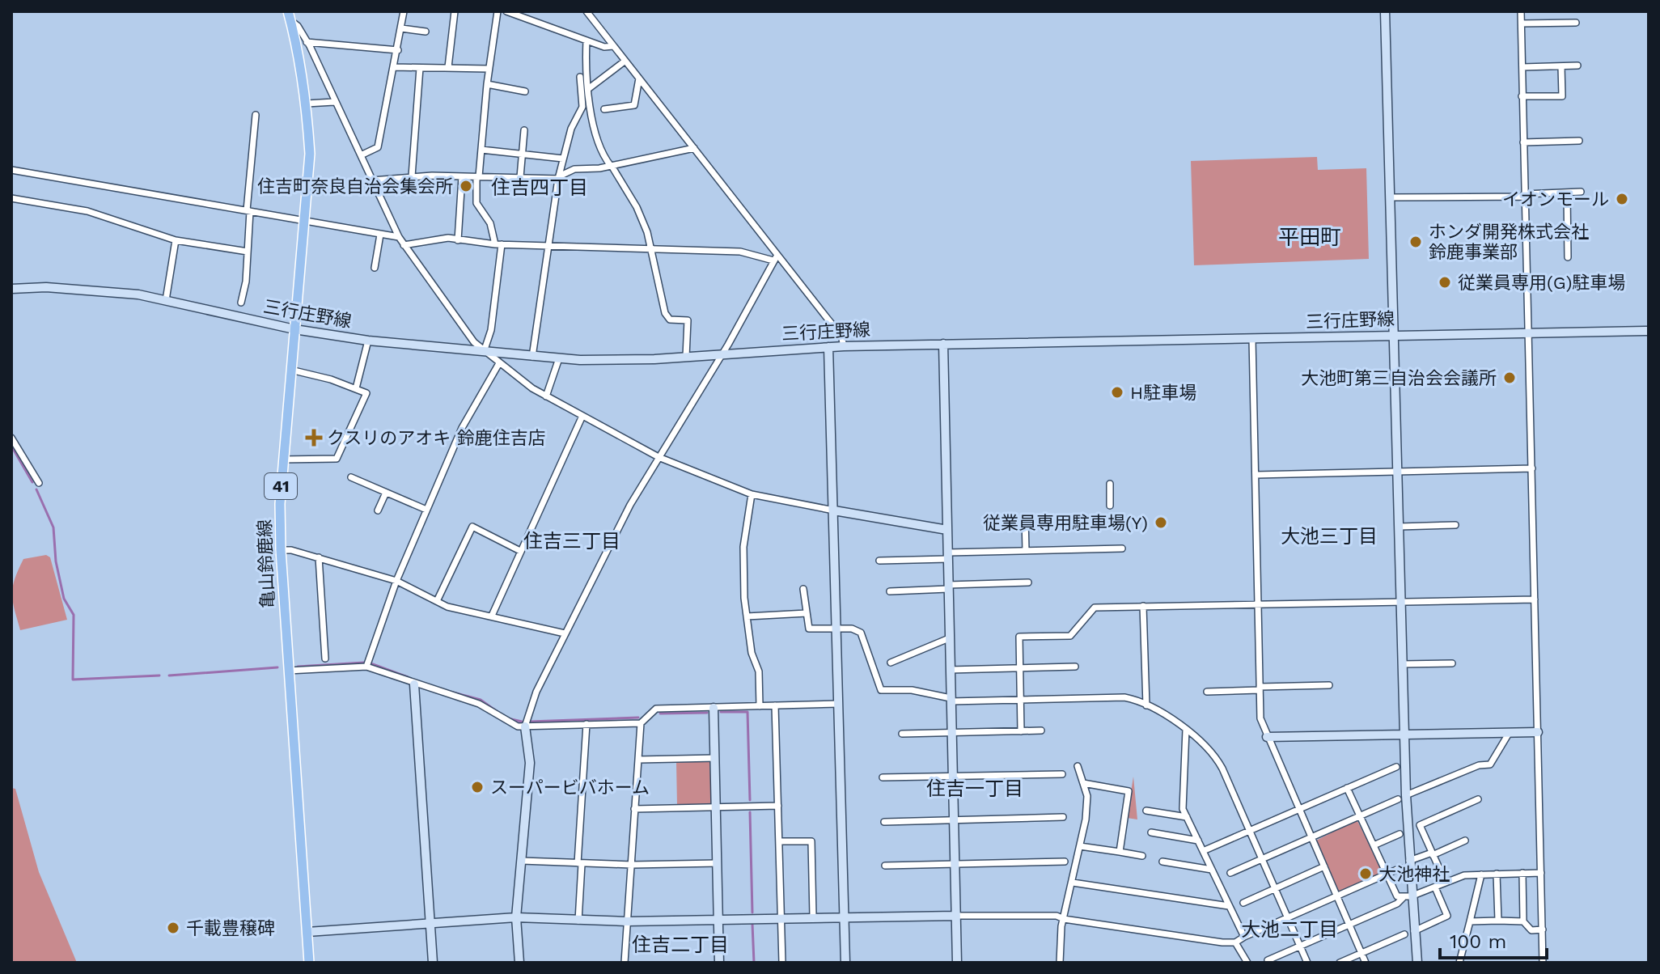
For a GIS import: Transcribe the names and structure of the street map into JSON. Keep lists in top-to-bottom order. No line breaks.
{"streets":{"main road":["41","亀山鈴鹿線"],"street":["三行庄野線"]},"crossings":[["三行庄野線","亀山鈴鹿線"]],"districts":["住吉四丁目","平田町","大池三丁目","住吉三丁目","住吉一丁目","大池二丁目","住吉二丁目"],"places":{"other":["住吉町奈良自治会集会所","イオンモール","ホンダ開発株式会社 鈴鹿事業部","従業員専用(G)駐車場","大池町第三自治会会議所","H駐車場","従業員専用駐車場(Y)","スーパービバホーム","大池神社","千載豊穣碑"],"health":["クスリのアオキ 鈴鹿住吉店"]},"scale_bar":"100 m"}
